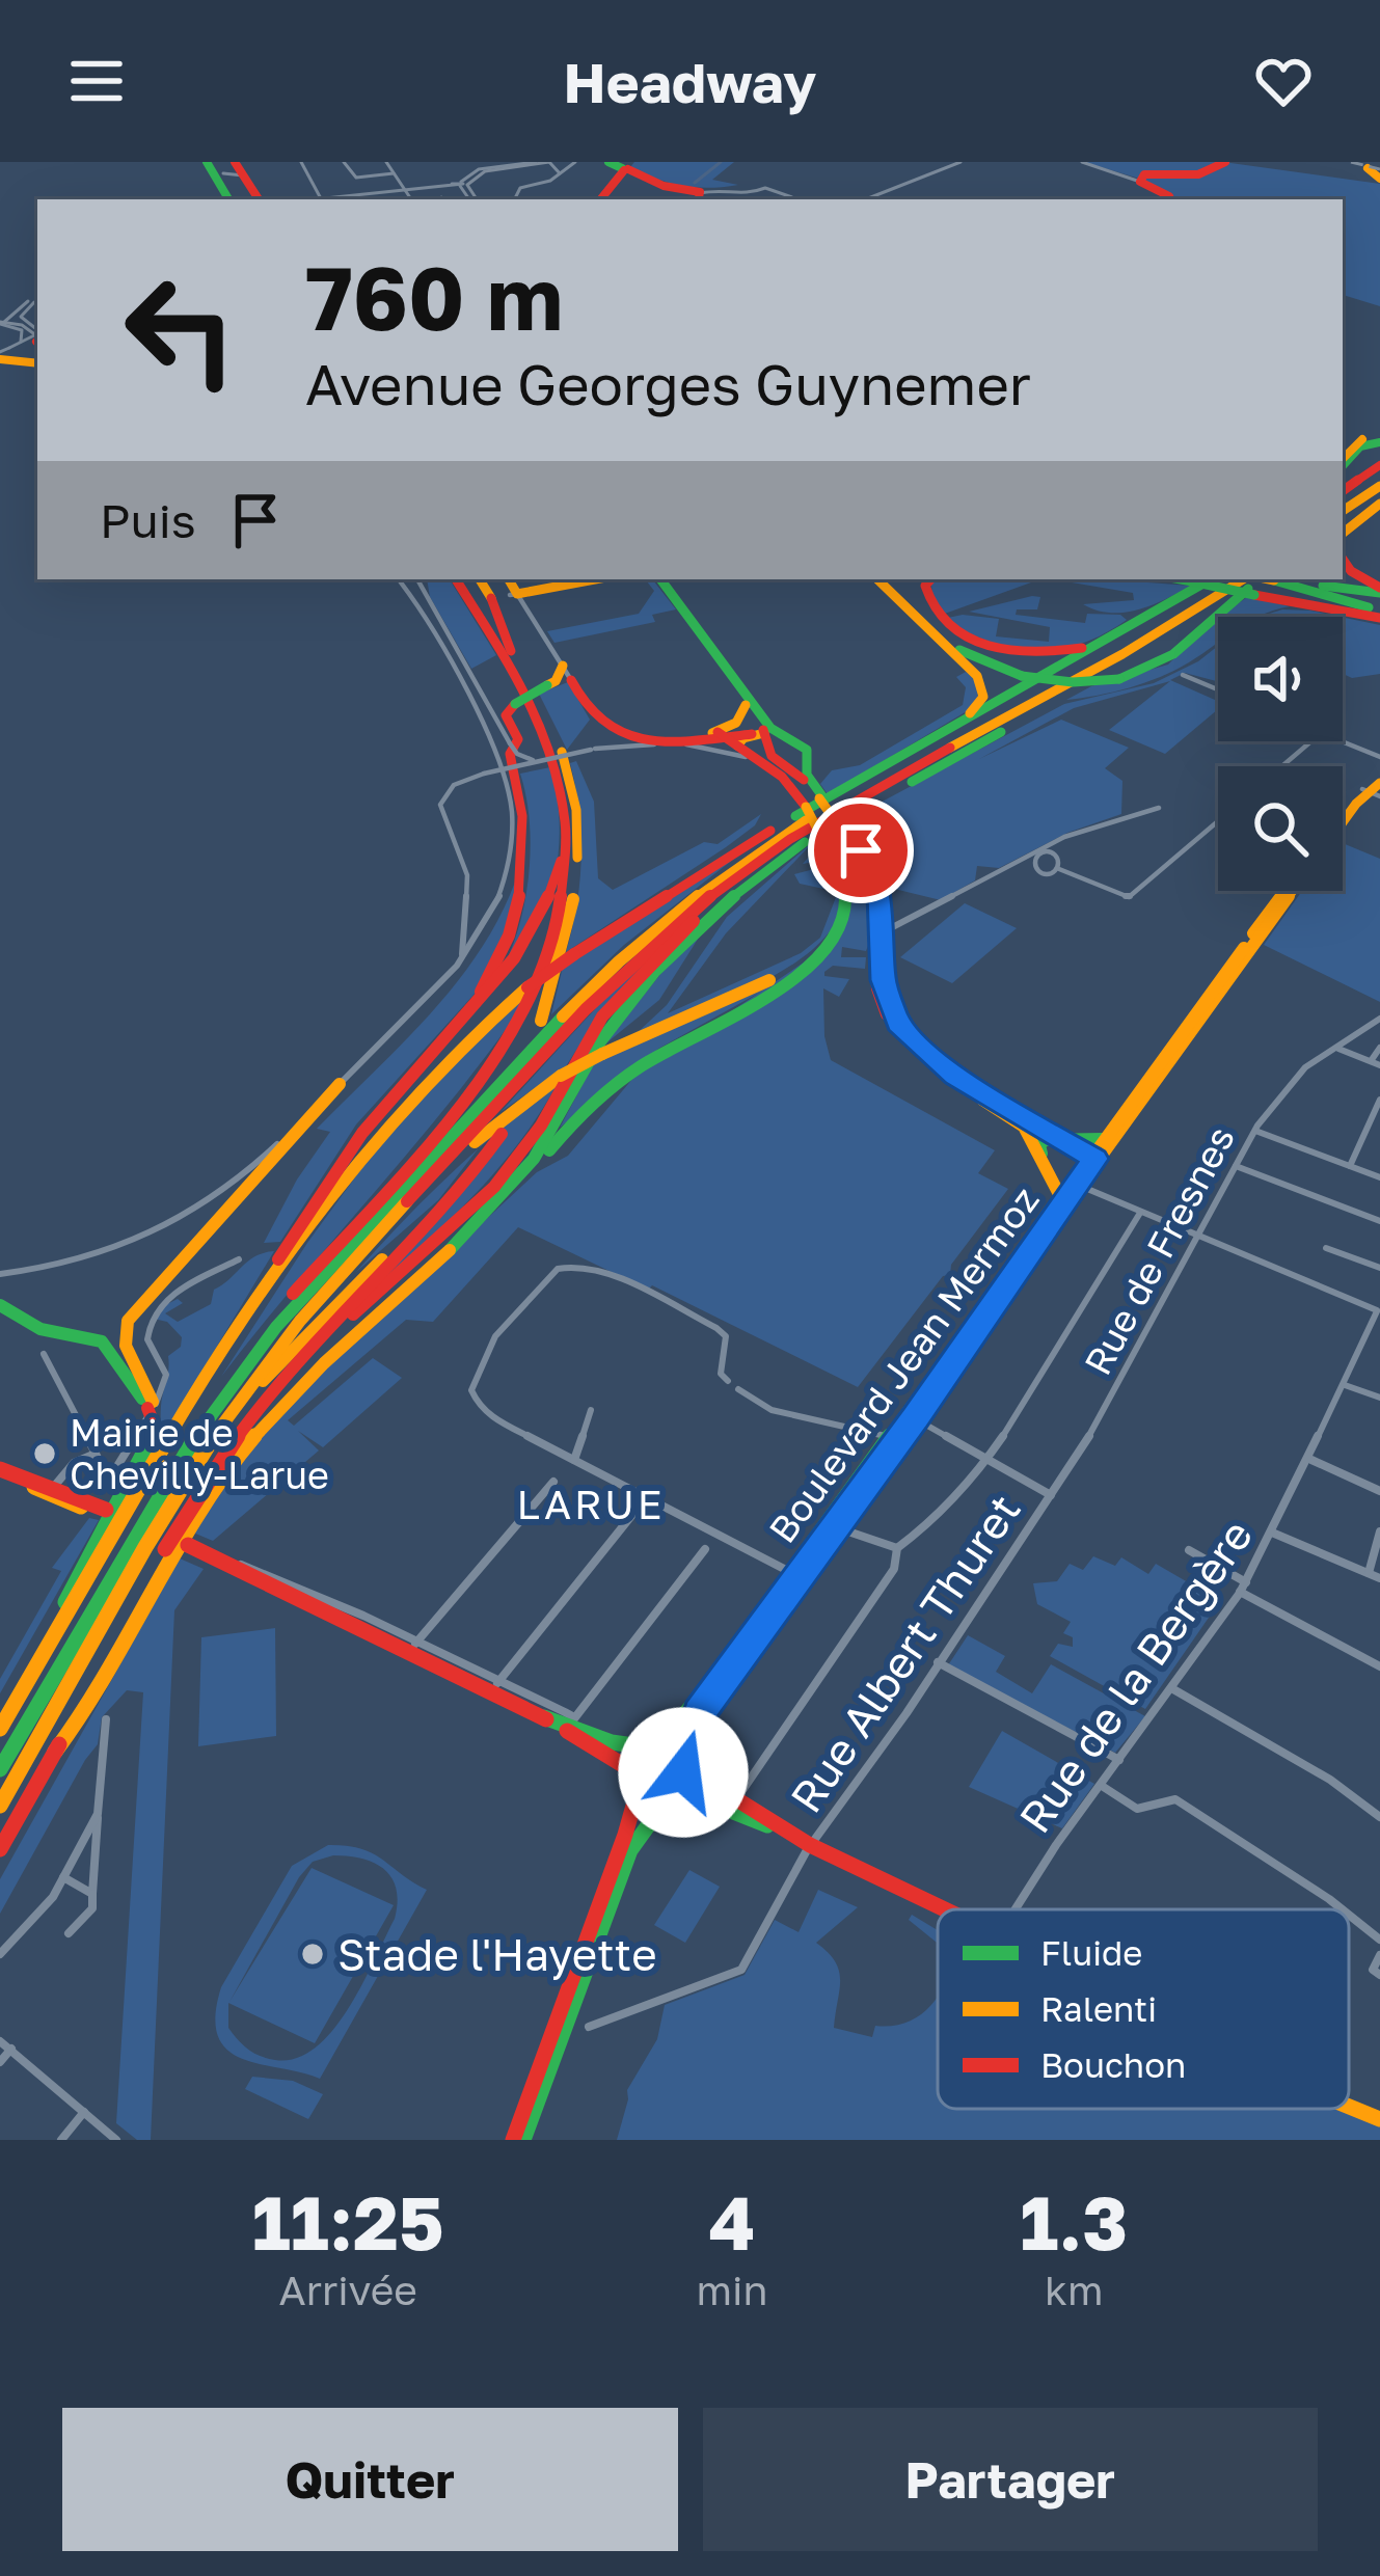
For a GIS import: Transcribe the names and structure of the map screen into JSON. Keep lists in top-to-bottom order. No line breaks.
{"streets":{"main road":["Boulevard Jean Mermoz"],"street":["Rue de Fresnes","Rue Albert Thuret","Rue de la Bergère"]},"crossings":[["Rue de Fresnes","Rue Albert Thuret"]],"districts":["LARUE"],"places":["Mairie de Chevilly-Larue","Stade l'Hayette"],"legend":["Fluide","Ralenti","Bouchon"],"page":{"header":"Headway","turn":["760 m","Avenue Georges Guynemer"],"then":"Puis","eta":["11:25","Arrivée","4","min","1.3","km"],"buttons":["Quitter","Partager"]}}
